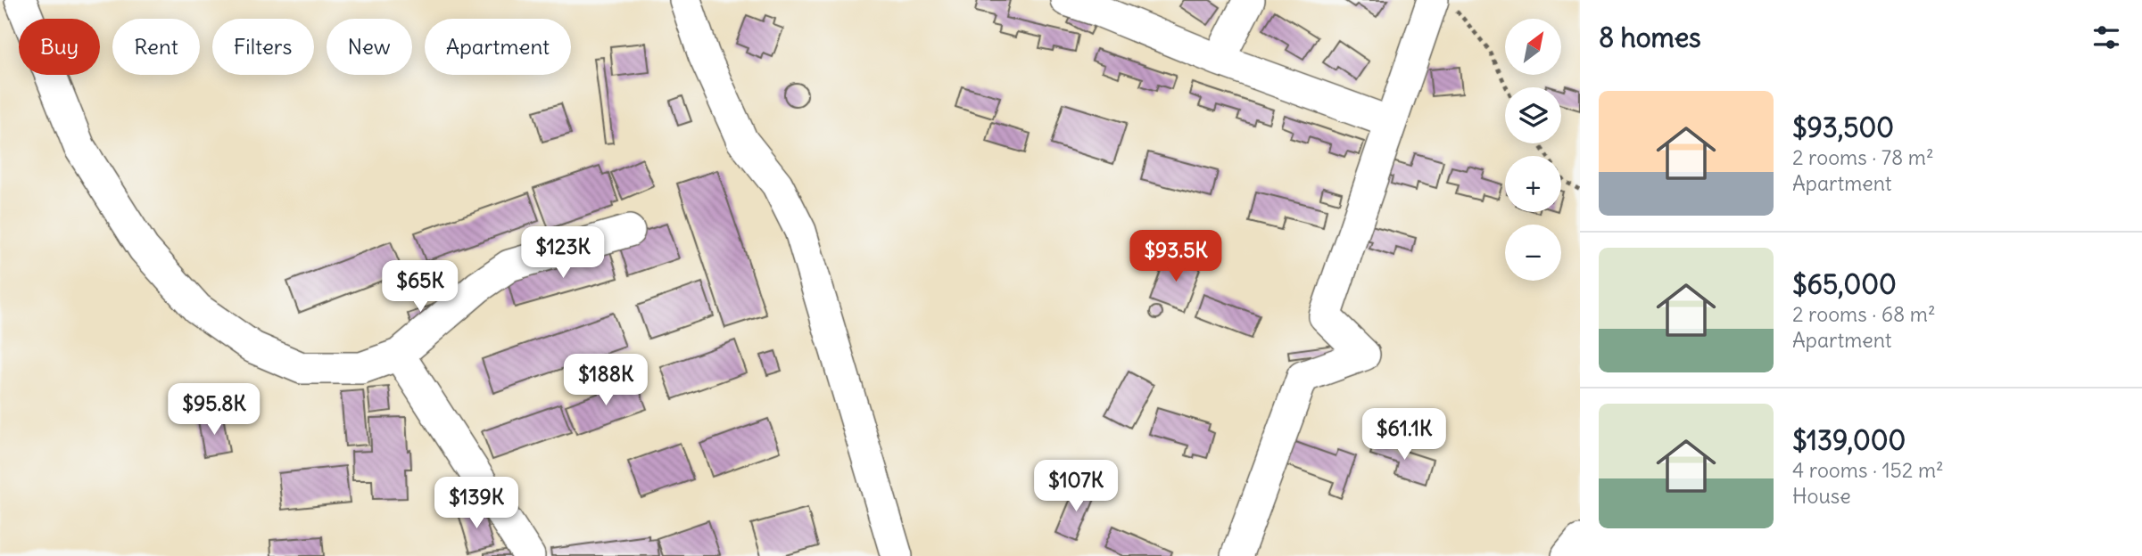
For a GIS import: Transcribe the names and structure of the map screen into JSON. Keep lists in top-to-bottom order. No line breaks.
{"north":"top right","page":{"heading":"8 homes","map_buttons":["+","−"],"chip":["Buy","Rent","Filters","New","Apartment"],"list":[{"name":"$93,500","note":"2 rooms · 78 m² · Apartment"},{"name":"$65,000","note":"2 rooms · 68 m² · Apartment"},{"name":"$139,000","note":"4 rooms · 152 m² · House"}],"price":["$123K","$93.5K","$65K","$188K","$95.8K","$61.1K","$107K","$139K"]}}
